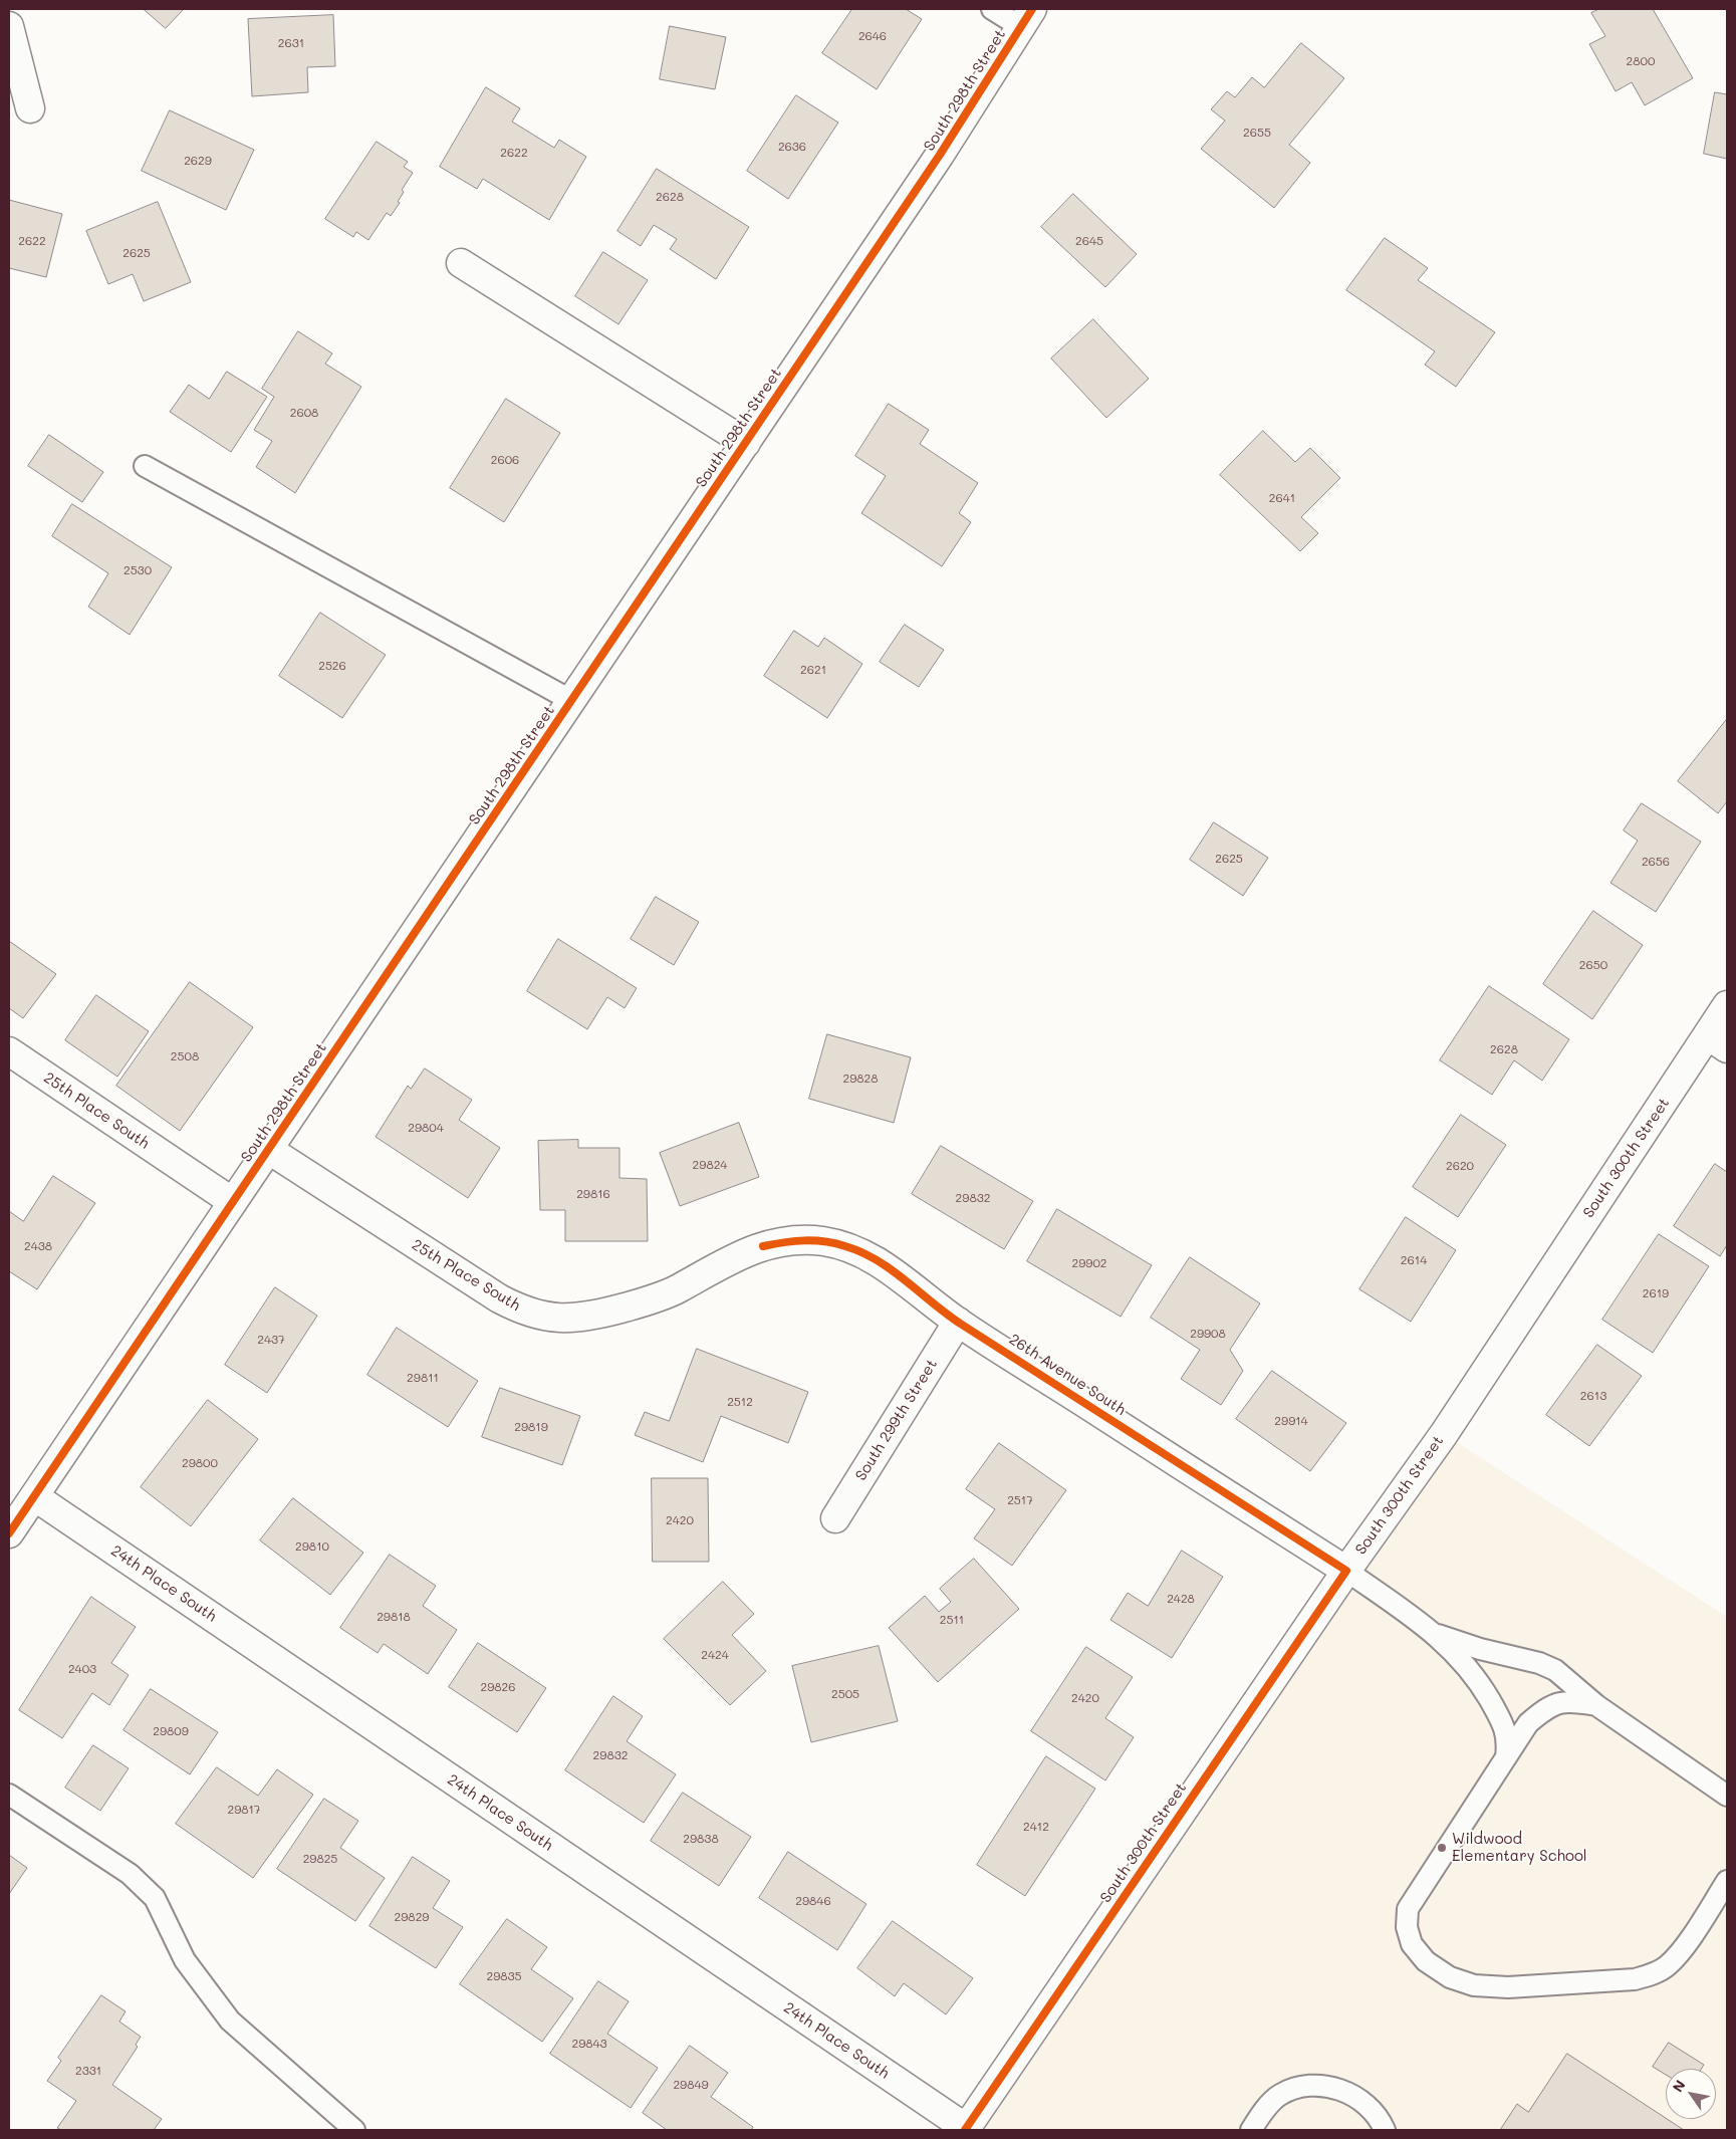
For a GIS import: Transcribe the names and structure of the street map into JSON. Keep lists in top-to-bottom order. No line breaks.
{"streets":{"street":["South 298th Street","25th Place South","South 300th Street","26th Avenue South","South 299th Street","24th Place South"]},"crossings":[["South 298th Street","25th Place South"],["South 298th Street","24th Place South"],["25th Place South","26th Avenue South"],["South 300th Street","26th Avenue South"],["South 300th Street","24th Place South"],["26th Avenue South","South 299th Street"]],"places":["Wildwood Elementary School"],"house_numbers":["2646","2631","2800","2655","2636","2622","2629","2628","2622","2645","2625","2608","2606","2641","2530","2526","2621","2625","2656","2650","2628","2508","29828","29804","29824","2620","29816","29832","2438","2614","29902","2619","29908","2437","29811","2613","2512","29914","29819","29800","2517","2420","29810","2428","29818","2511","2424","2403","29826","2505","2420","29809","29832","29817","2412","29838","29825","29846","29829","29835","29843","2331","29849"],"north":"top left"}
